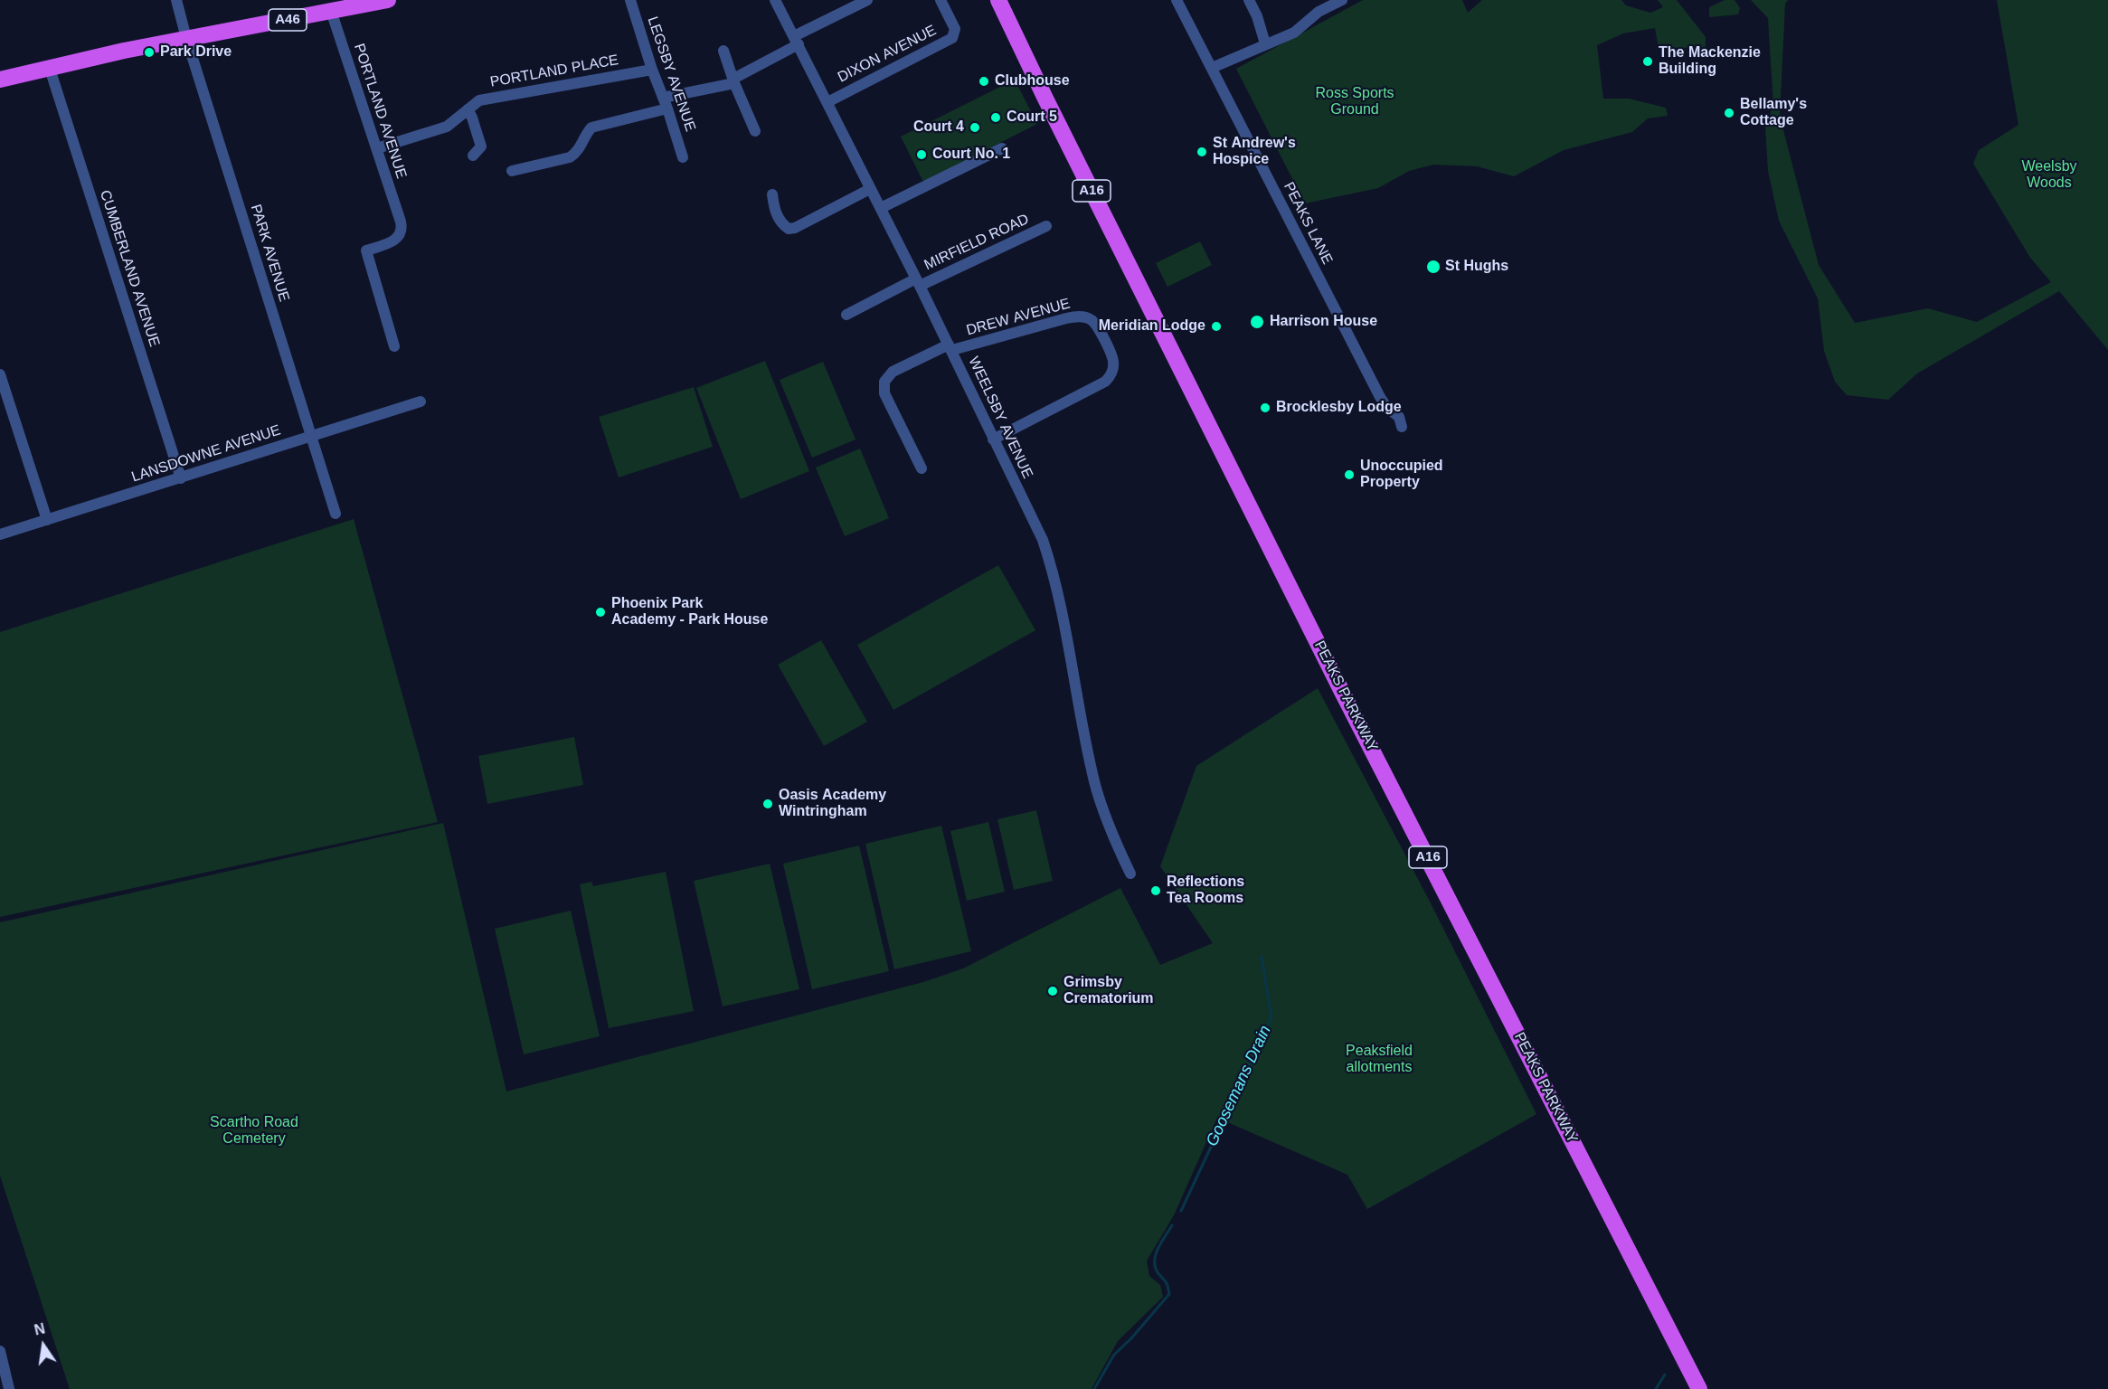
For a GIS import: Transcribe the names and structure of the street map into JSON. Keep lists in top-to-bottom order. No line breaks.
{"streets":{"highway":["A46","A16","PEAKS PARKWAY"],"street":["DIXON AVENUE","PORTLAND PLACE","LEGSBY AVENUE","PORTLAND AVENUE","PEAKS LANE","MIRFIELD ROAD","PARK AVENUE","CUMBERLAND AVENUE","DREW AVENUE","WEELSBY AVENUE","LANSDOWNE AVENUE"]},"crossings":[["A46","PORTLAND AVENUE"],["A46","PARK AVENUE"],["A46","CUMBERLAND AVENUE"],["DIXON AVENUE","WEELSBY AVENUE"],["PORTLAND PLACE","LEGSBY AVENUE"],["PORTLAND PLACE","PORTLAND AVENUE"],["MIRFIELD ROAD","WEELSBY AVENUE"],["PARK AVENUE","LANSDOWNE AVENUE"],["CUMBERLAND AVENUE","LANSDOWNE AVENUE"],["DREW AVENUE","WEELSBY AVENUE"]],"water":["Goosemans Drain"],"parks":["Ross Sports Ground","Weelsby Woods","Peaksfield allotments","Scartho Road Cemetery"],"places":["Park Drive","The Mackenzie Building","Clubhouse","Bellamy's Cottage","Court 5","Court 4","St Andrew's Hospice","Court No. 1","St Hughs","Harrison House","Meridian Lodge","Brocklesby Lodge","Unoccupied Property","Phoenix Park Academy - Park House","Oasis Academy Wintringham","Reflections Tea Rooms","Grimsby Crematorium"],"north":"top"}
